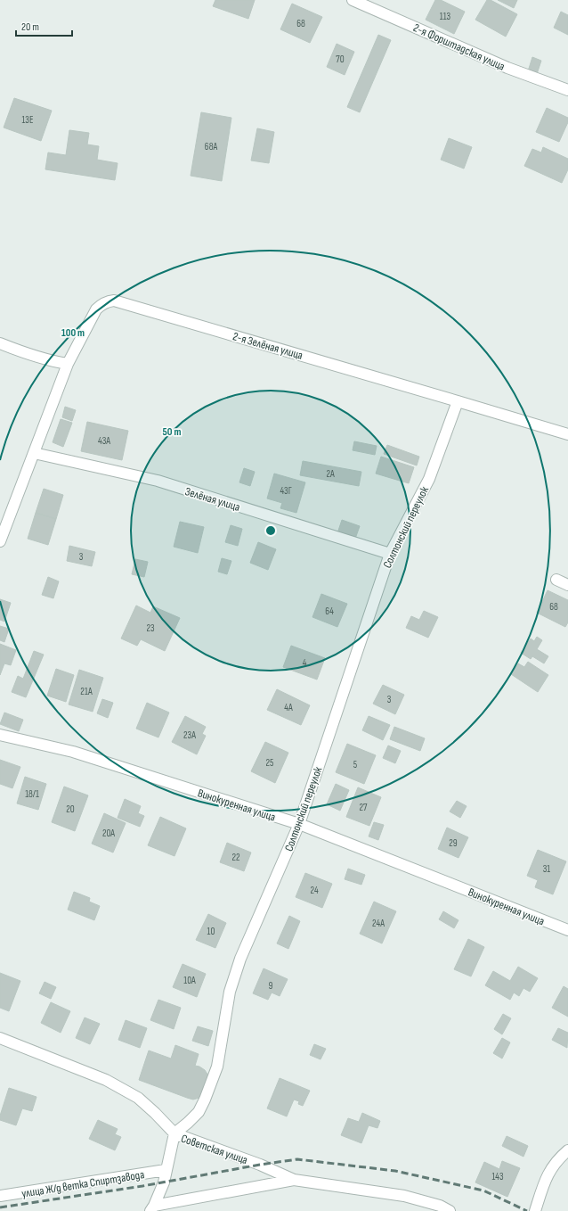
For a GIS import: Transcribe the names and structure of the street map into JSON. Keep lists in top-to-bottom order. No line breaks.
{"streets":{"street":["2-я Форштадская улица","2-я Зелёная улица","Зелёная улица","Солтонский переулок","Винокуренная улица","Советская улица","улица Ж/д ветка Спиртзавода"]},"crossings":[["2-я Зелёная улица","Зелёная улица"],["2-я Зелёная улица","Солтонский переулок"],["Зелёная улица","Солтонский переулок"],["Солтонский переулок","Винокуренная улица"],["Солтонский переулок","Советская улица"]],"house_numbers":["113","68","70","13Е","68А","43А","2А","43Г","3","68","64","23","4","21А","3","4А","23А","25","5","18/1","27","20","20А","29","22","31","24","24А","10","10А","9","143"],"scale_bar":"20 m","rings":["100 m","50 m"]}
